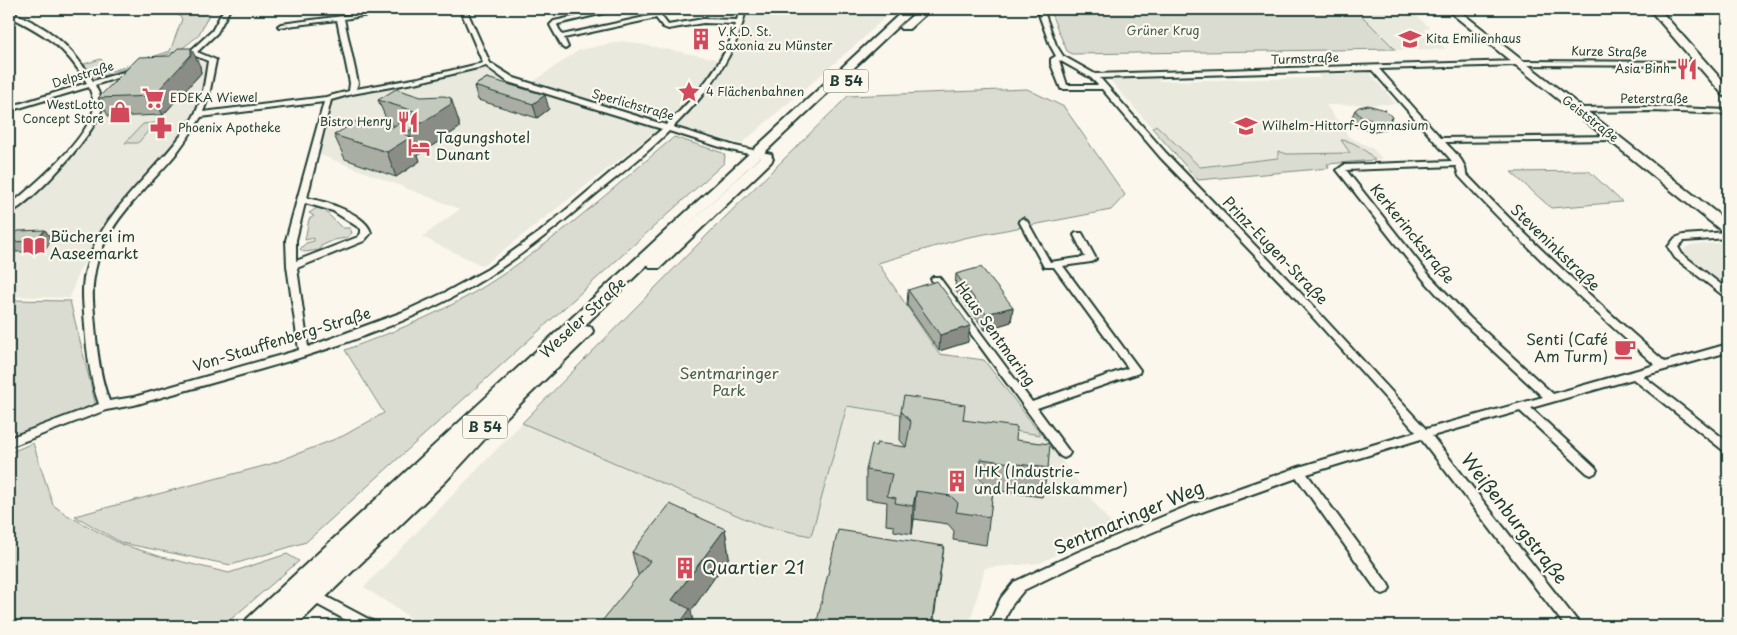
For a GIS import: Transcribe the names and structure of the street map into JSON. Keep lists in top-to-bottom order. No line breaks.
{"streets":{"main road":["B 54","Weseler Straße"],"street":["Kurze Straße","Turmstraße","Delpstraße","Peterstraße","Sperlichstraße","Geiststraße","Kerkerinckstraße","Steveninkstraße","Prinz-Eugen-Straße","Haus Sentmaring","Von-Stauffenberg-Straße","Sentmaringer Weg","Weißenburgstraße"]},"crossings":[["Kurze Straße","Turmstraße"],["Kurze Straße","Geiststraße"],["Turmstraße","Geiststraße"],["Turmstraße","Steveninkstraße"],["Turmstraße","Prinz-Eugen-Straße"],["Peterstraße","Geiststraße"],["Sperlichstraße","Weseler Straße"],["Sperlichstraße","Von-Stauffenberg-Straße"],["Kerkerinckstraße","Steveninkstraße"],["Kerkerinckstraße","Sentmaringer Weg"],["Steveninkstraße","Sentmaringer Weg"],["Prinz-Eugen-Straße","Sentmaringer Weg"],["Prinz-Eugen-Straße","Weißenburgstraße"],["Sentmaringer Weg","Weißenburgstraße"]],"parks":["Grüner Krug","Sentmaringer Park"],"places":{"building":["V.K.D. St. Saxonia zu Münster","IHK (Industrie- und Handelskammer)","Quartier 21"],"school or university":["Kita Emilienhaus","Wilhelm-Hittorf-Gymnasium"],"restaurant":["Asia Binh","Bistro Henry"],"place":["4 Flächenbahnen"],"supermarket":["EDEKA Wiewel"],"shop":["WestLotto Concept Store"],"pharmacy":["Phoenix Apotheke"],"hotel":["Tagungshotel Dunant"],"library":["Bücherei im Aaseemarkt"],"cafe":["Senti (Café Am Turm)"]}}
